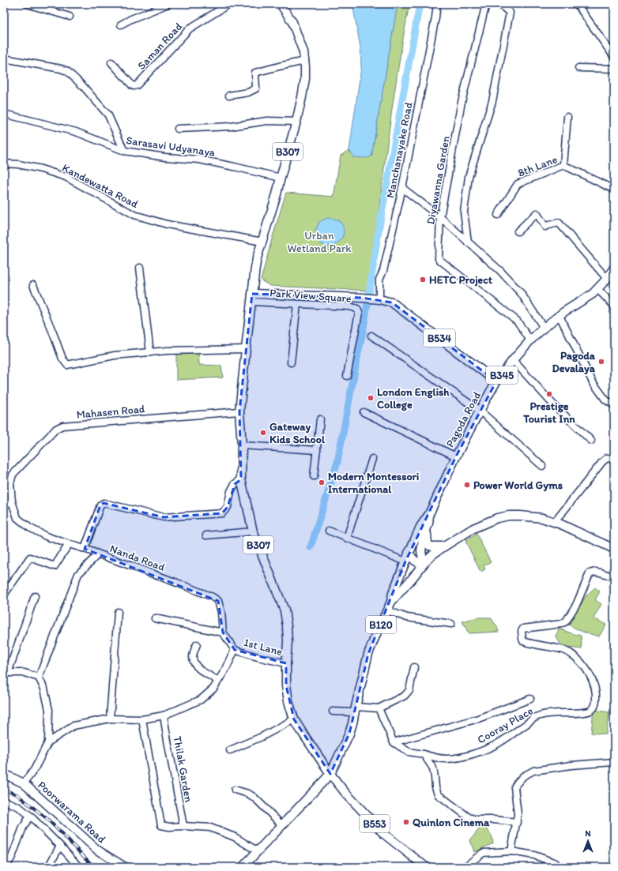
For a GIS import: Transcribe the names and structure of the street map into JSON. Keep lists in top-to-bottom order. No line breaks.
{"streets":{"main road":["B307","B534","B345","Pagoda Road","B120","Poorwarama Road","B553"],"street":["Saman Road","Sarasavi Udyanaya","Manchanayake Road","8th Lane","Diyawanna Garden","Kandewatta Road","Park View Square","Mahasen Road","Nanda Road","1st Lane","Cooray Place","Thilak Garden"]},"crossings":[["Sarasavi Udyanaya","B307"],["Manchanayake Road","B534"],["B307","Kandewatta Road"],["B307","Park View Square"],["B307","B534"],["B307","Mahasen Road"],["B307","B120"],["B307","1st Lane"],["B307","B553"],["Diyawanna Garden","Pagoda Road"],["B534","Pagoda Road"],["Mahasen Road","Nanda Road"],["Pagoda Road","B120"],["B120","B553"]],"parks":["Urban Wetland Park"],"places":["HETC Project","Pagoda Devalaya","Prestige Tourist Inn","London English College","Gateway Kids School","Modern Montessori International","Power World Gyms","Quinlon Cinema"],"north":"top"}
